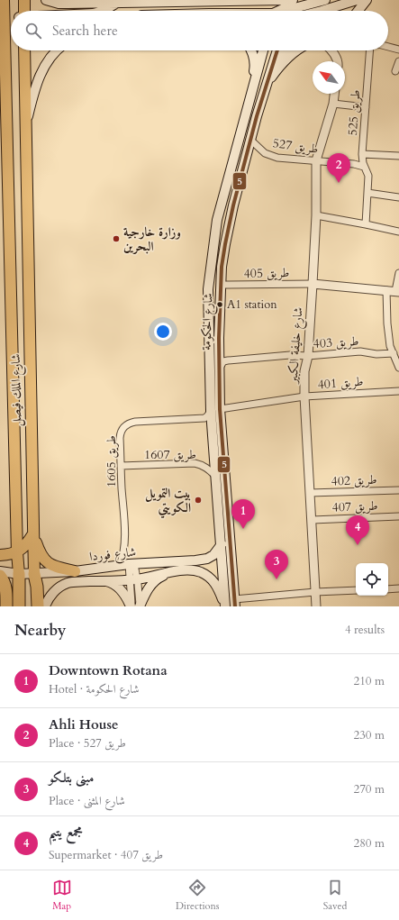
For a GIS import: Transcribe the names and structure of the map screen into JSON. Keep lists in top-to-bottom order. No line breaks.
{"streets":{"highway":["شارع الملك فيصل"],"main road":["شارع الحكومة","شارع فوردا"],"street":["طريق 525","طريق 527","طريق 405","طريق 403","شارع خليفة الكبير","طريق 401","طريق 1607","طريق 1605","طريق 402","طريق 407"]},"crossings":[["طريق 525","طريق 527"],["طريق 527","شارع الحكومة"],["طريق 527","شارع خليفة الكبير"],["طريق 405","شارع الحكومة"],["طريق 405","شارع خليفة الكبير"],["شارع الحكومة","طريق 403"],["شارع الحكومة","طريق 401"],["شارع الحكومة","طريق 1607"],["شارع الحكومة","طريق 1605"],["شارع الحكومة","شارع فوردا"],["طريق 403","شارع خليفة الكبير"],["شارع خليفة الكبير","طريق 401"],["شارع خليفة الكبير","طريق 402"],["شارع خليفة الكبير","طريق 407"],["طريق 401","طريق 1605"],["شارع الملك فيصل","شارع فوردا"],["طريق 1607","طريق 1605"],["طريق 1605","شارع فوردا"]],"places":["وزارة خارجية البحرين","A1 station","بيت التمويل الكويتي"],"lines":["transit line 5"],"north":"top left","page":{"search":"Search here","pins":["2","1","4","3"],"heading":["Nearby","4 results"],"list":[{"mark":"1","name":"Downtown Rotana","note":"Hotel · شارع الحكومة","value":"210 m"},{"mark":"2","name":"Ahli House","note":"Place · طريق 527","value":"230 m"},{"mark":"3","name":"مبنى بتلكو","note":"Place · شارع المثنى","value":"270 m"},{"mark":"4","name":"مجمع يتيم","note":"Supermarket · طريق 407","value":"280 m"}],"nav":["Map","Directions","Saved"]}}
